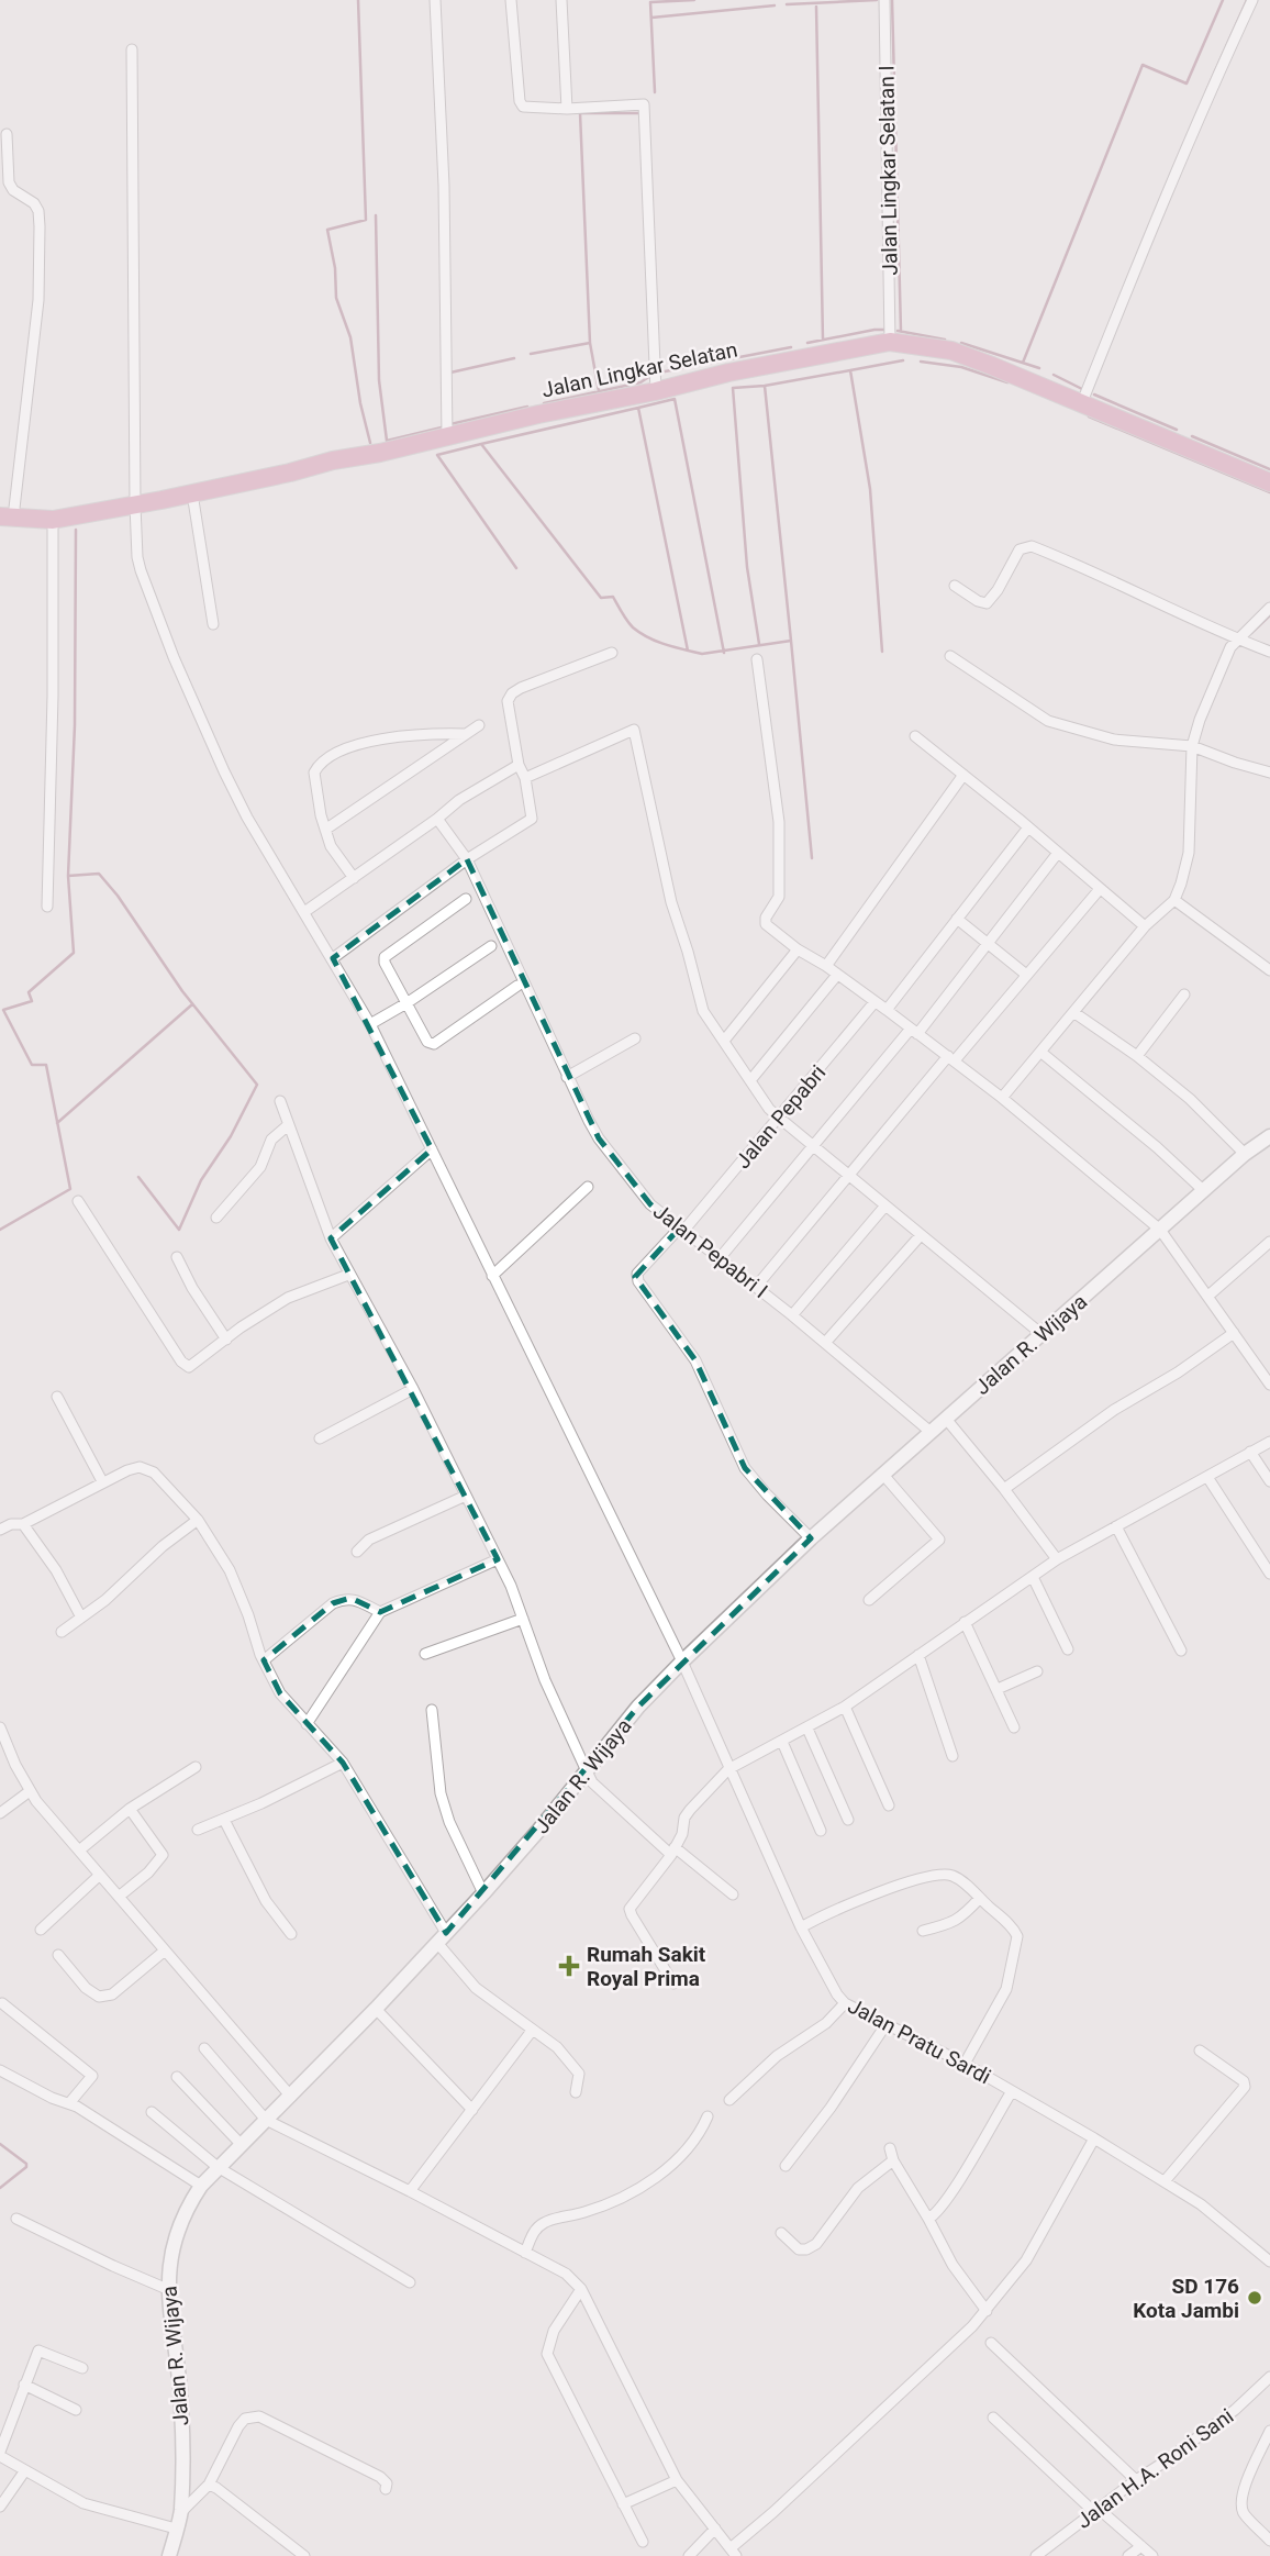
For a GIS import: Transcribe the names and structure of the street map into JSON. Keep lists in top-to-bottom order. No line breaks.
{"streets":{"highway":["Jalan Lingkar Selatan"],"street":["Jalan Lingkar Selatan I","Jalan Pepabri","Jalan Pepabri I","Jalan R. Wijaya","Jalan Pratu Sardi","Jalan H.A. Roni Sani"]},"crossings":[["Jalan Lingkar Selatan I","Jalan Lingkar Selatan"],["Jalan Lingkar Selatan","Jalan Pratu Sardi"],["Jalan Pepabri","Jalan Pepabri I"],["Jalan Pepabri","Jalan R. Wijaya"],["Jalan Pepabri I","Jalan R. Wijaya"],["Jalan R. Wijaya","Jalan Pratu Sardi"]],"places":{"health":["Rumah Sakit Royal Prima"],"other":["SD 176 Kota Jambi"]}}
